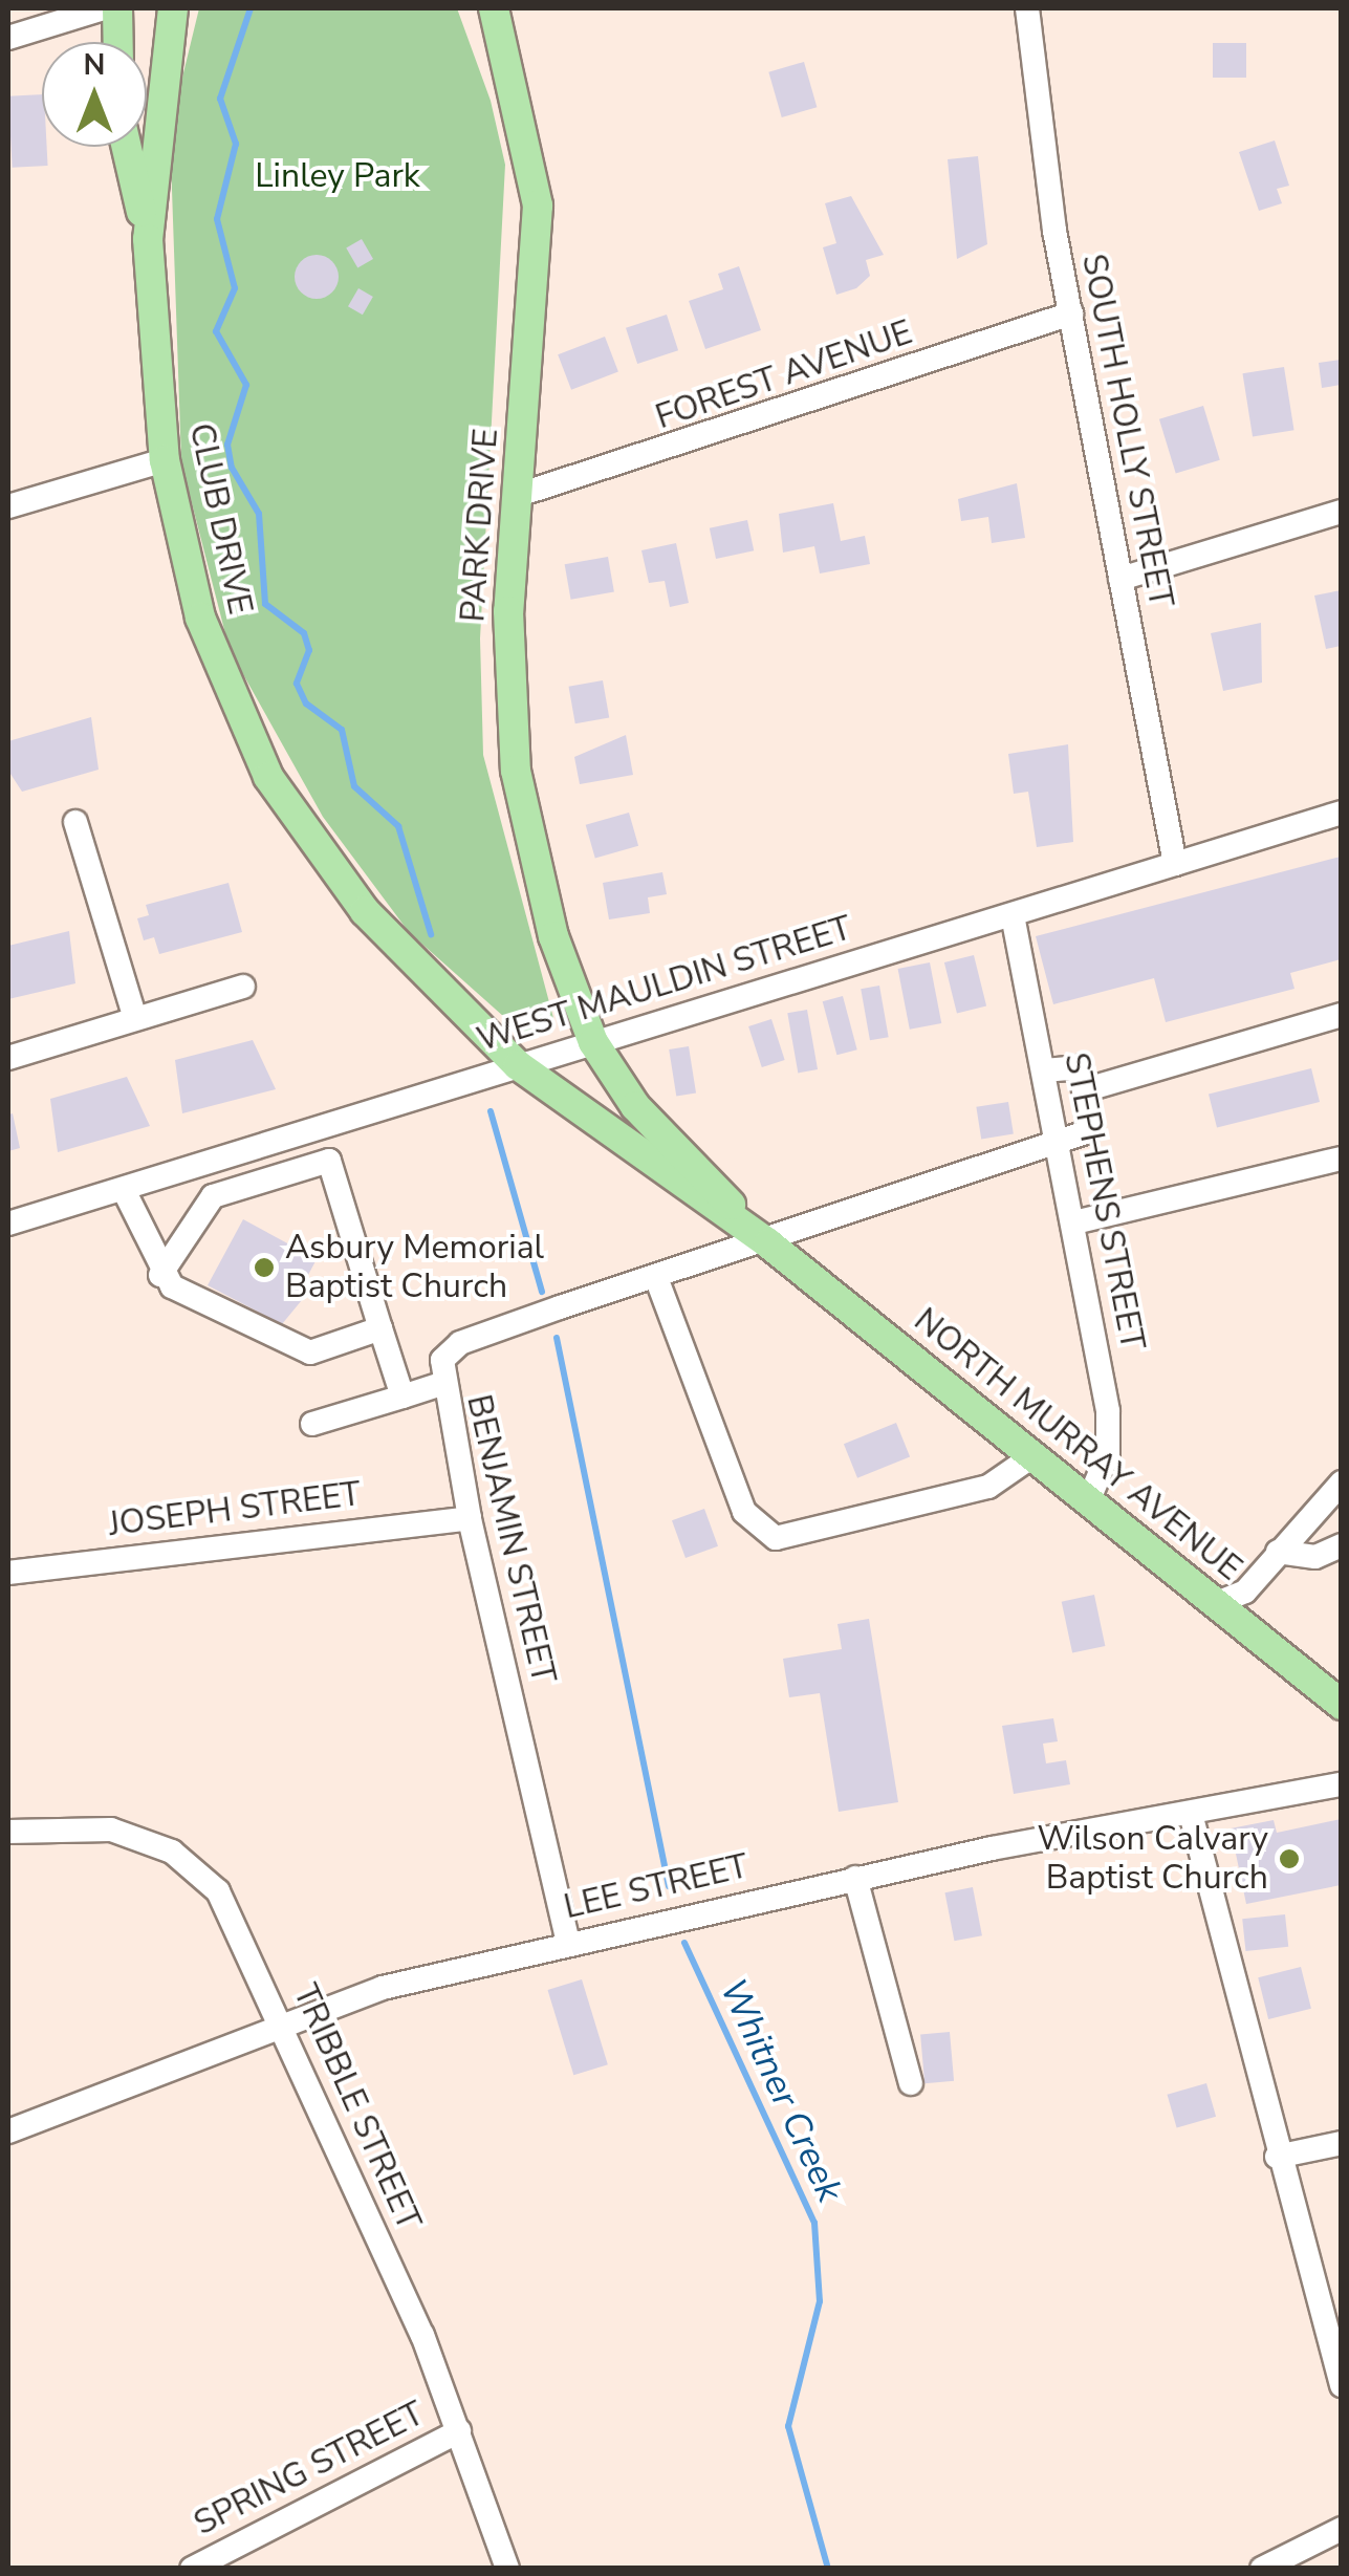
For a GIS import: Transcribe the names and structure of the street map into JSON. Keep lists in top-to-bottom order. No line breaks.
{"streets":{"main road":["CLUB DRIVE","PARK DRIVE","NORTH MURRAY AVENUE"],"street":["FOREST AVENUE","SOUTH HOLLY STREET","WEST MAULDIN STREET","STEPHENS STREET","JOSEPH STREET","BENJAMIN STREET","LEE STREET","TRIBBLE STREET","SPRING STREET"]},"crossings":[["FOREST AVENUE","SOUTH HOLLY STREET"],["FOREST AVENUE","PARK DRIVE"],["SOUTH HOLLY STREET","WEST MAULDIN STREET"],["CLUB DRIVE","WEST MAULDIN STREET"],["CLUB DRIVE","NORTH MURRAY AVENUE"],["PARK DRIVE","WEST MAULDIN STREET"],["PARK DRIVE","NORTH MURRAY AVENUE"],["WEST MAULDIN STREET","STEPHENS STREET"],["WEST MAULDIN STREET","NORTH MURRAY AVENUE"],["STEPHENS STREET","NORTH MURRAY AVENUE"],["STEPHENS STREET","BENJAMIN STREET"],["NORTH MURRAY AVENUE","BENJAMIN STREET"],["JOSEPH STREET","BENJAMIN STREET"],["BENJAMIN STREET","LEE STREET"],["LEE STREET","TRIBBLE STREET"],["TRIBBLE STREET","SPRING STREET"]],"water":["Whitner Creek"],"parks":["Linley Park"],"places":["Asbury Memorial Baptist Church","Wilson Calvary Baptist Church"],"north":"top"}
